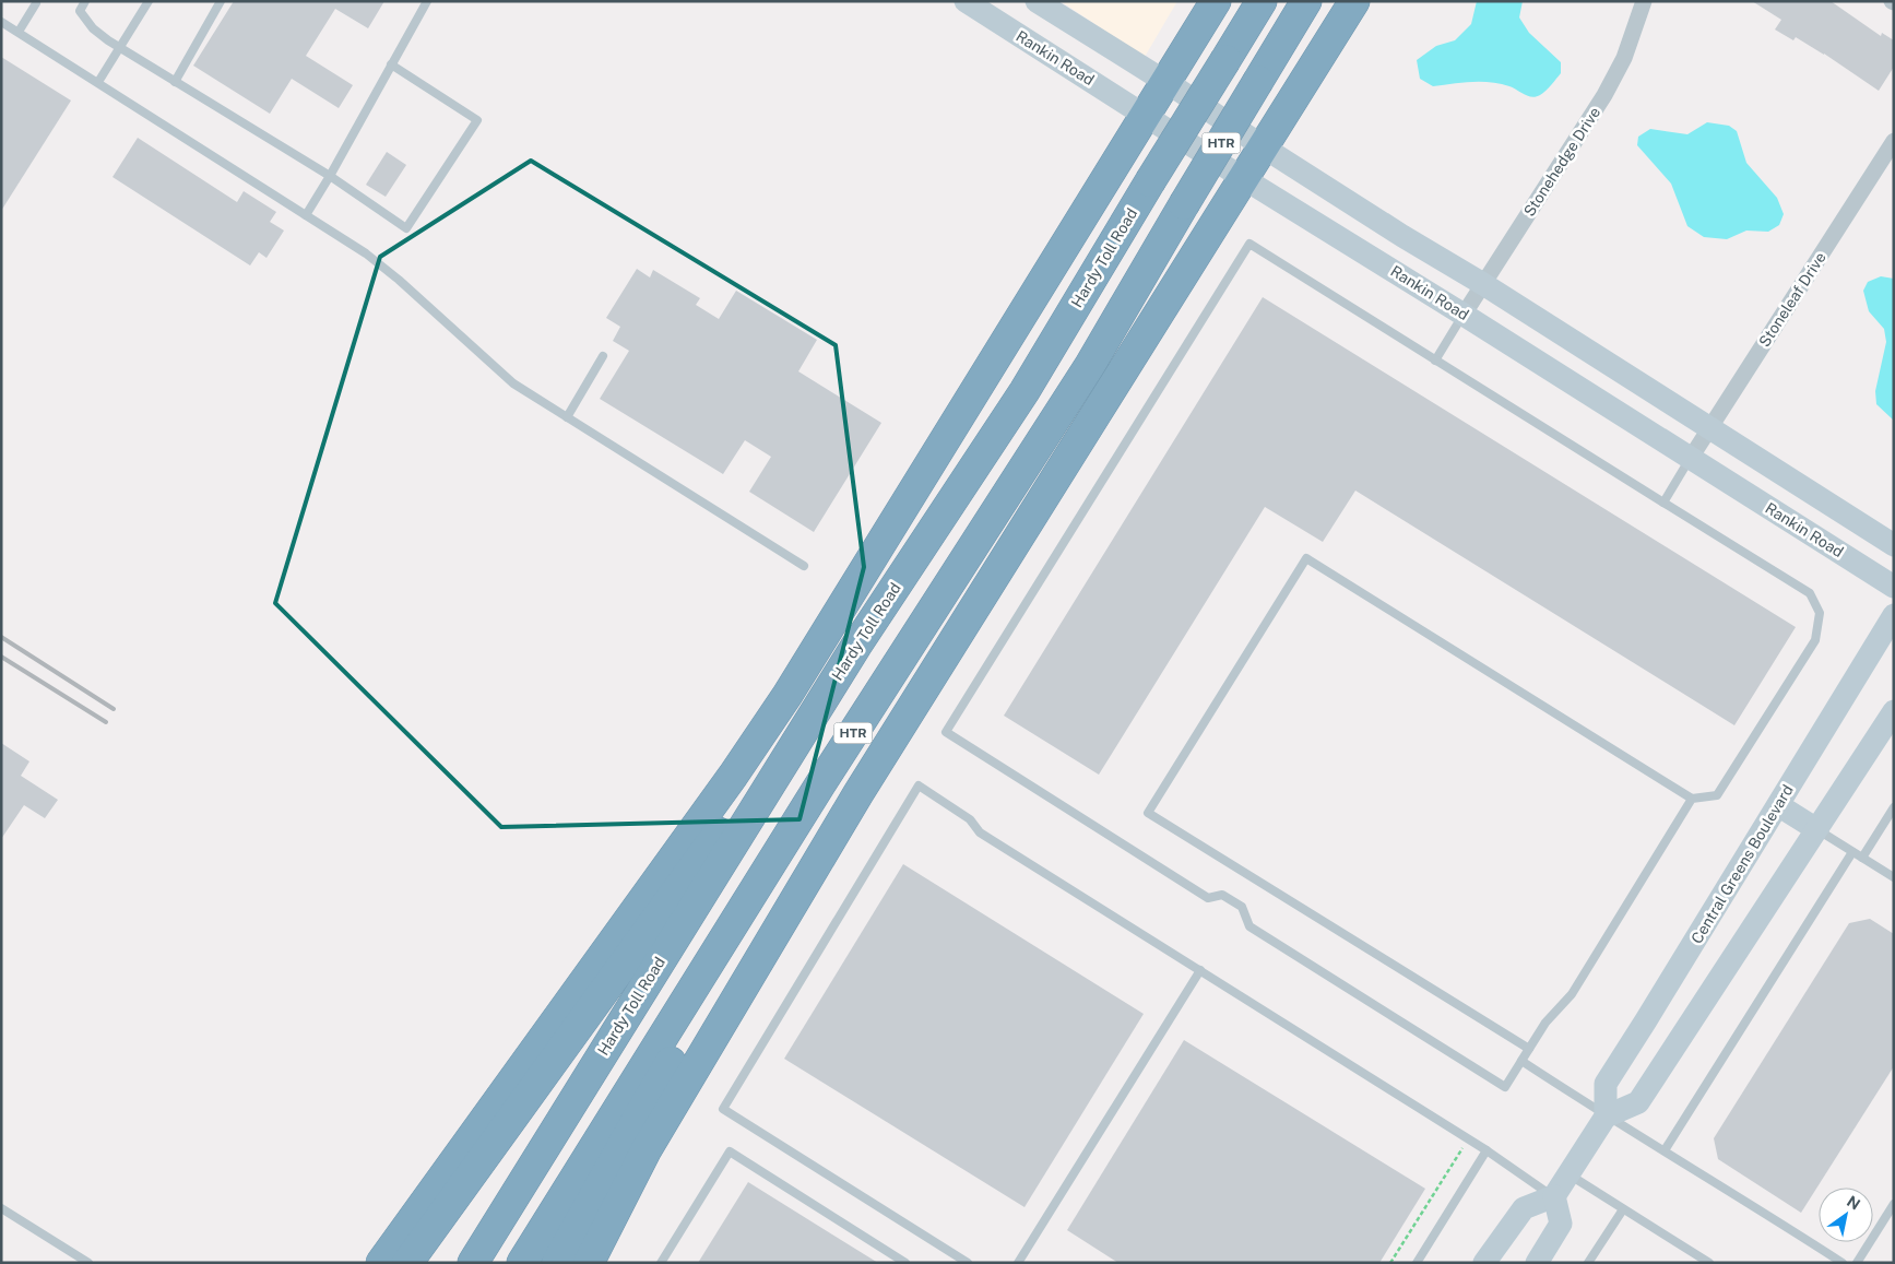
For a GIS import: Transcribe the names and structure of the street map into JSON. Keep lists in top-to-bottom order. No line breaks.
{"streets":{"highway":["HTR","Hardy Toll Road"],"main road":["Rankin Road","Central Greens Boulevard"],"street":["Stonehedge Drive","Stoneleaf Drive"]},"crossings":[["Rankin Road","Stonehedge Drive"],["Rankin Road","Stoneleaf Drive"]],"north":"top right"}
